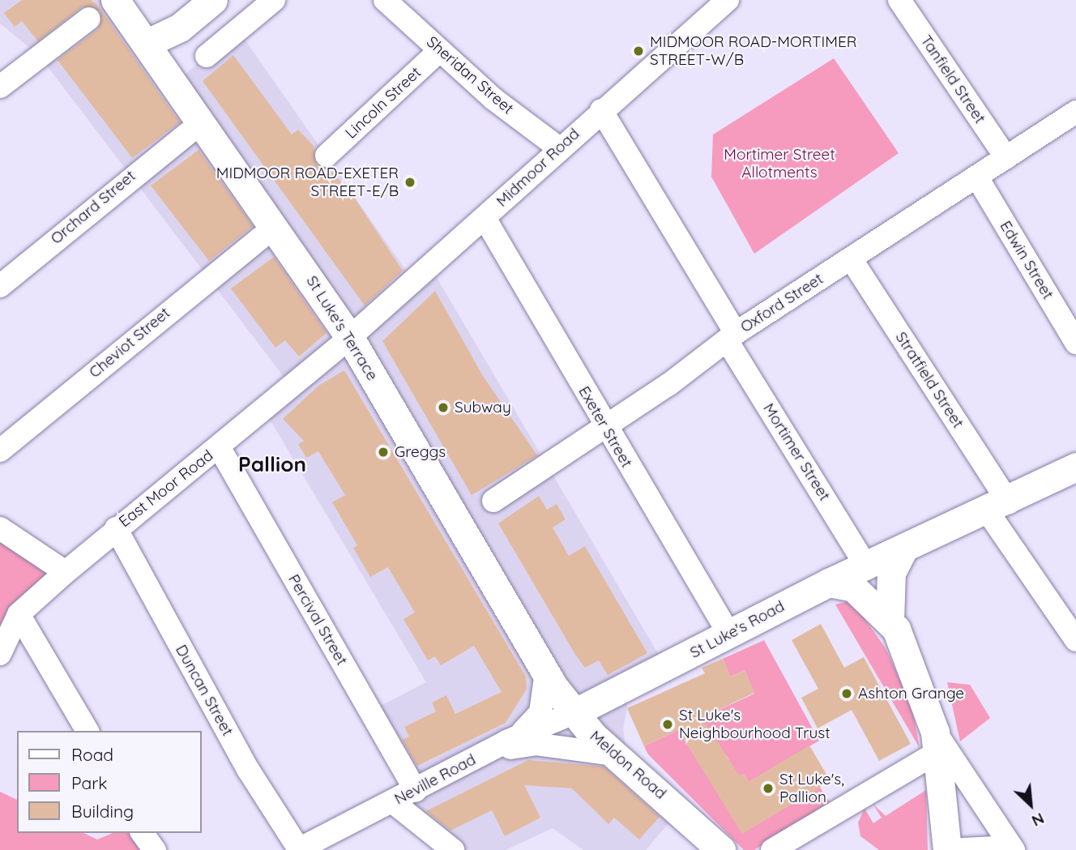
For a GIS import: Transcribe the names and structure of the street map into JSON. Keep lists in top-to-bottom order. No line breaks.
{"streets":{"street":["Sheridan Street","Tanfield Street","Lincoln Street","Midmoor Road","Orchard Street","Edwin Street","Oxford Street","St Luke's Terrace","Cheviot Street","Stratfield Street","Exeter Street","Mortimer Street","East Moor Road","Percival Street","St Luke's Road","Duncan Street","Meldon Road","Neville Road"]},"crossings":[["Sheridan Street","Lincoln Street"],["Sheridan Street","Midmoor Road"],["Tanfield Street","Oxford Street"],["Midmoor Road","St Luke's Terrace"],["Midmoor Road","Exeter Street"],["Midmoor Road","Mortimer Street"],["Midmoor Road","East Moor Road"],["Edwin Street","Oxford Street"],["Oxford Street","Stratfield Street"],["Oxford Street","Exeter Street"],["Oxford Street","Mortimer Street"],["St Luke's Terrace","East Moor Road"],["St Luke's Terrace","Meldon Road"],["Stratfield Street","St Luke's Road"],["Exeter Street","St Luke's Road"],["Mortimer Street","St Luke's Road"],["East Moor Road","Percival Street"],["East Moor Road","Duncan Street"],["Percival Street","Neville Road"],["St Luke's Road","Meldon Road"],["St Luke's Road","Neville Road"],["Duncan Street","Neville Road"],["Meldon Road","Neville Road"]],"districts":["Pallion"],"parks":["Mortimer Street Allotments"],"places":["MIDMOOR ROAD-MORTIMER STREET-W/B","MIDMOOR ROAD-EXETER STREET-E/B","Subway","Greggs","Ashton Grange","St Luke's Neighbourhood Trust","St Luke's, Pallion"],"legend":["Road","Park","Building"],"north":"bottom right"}
